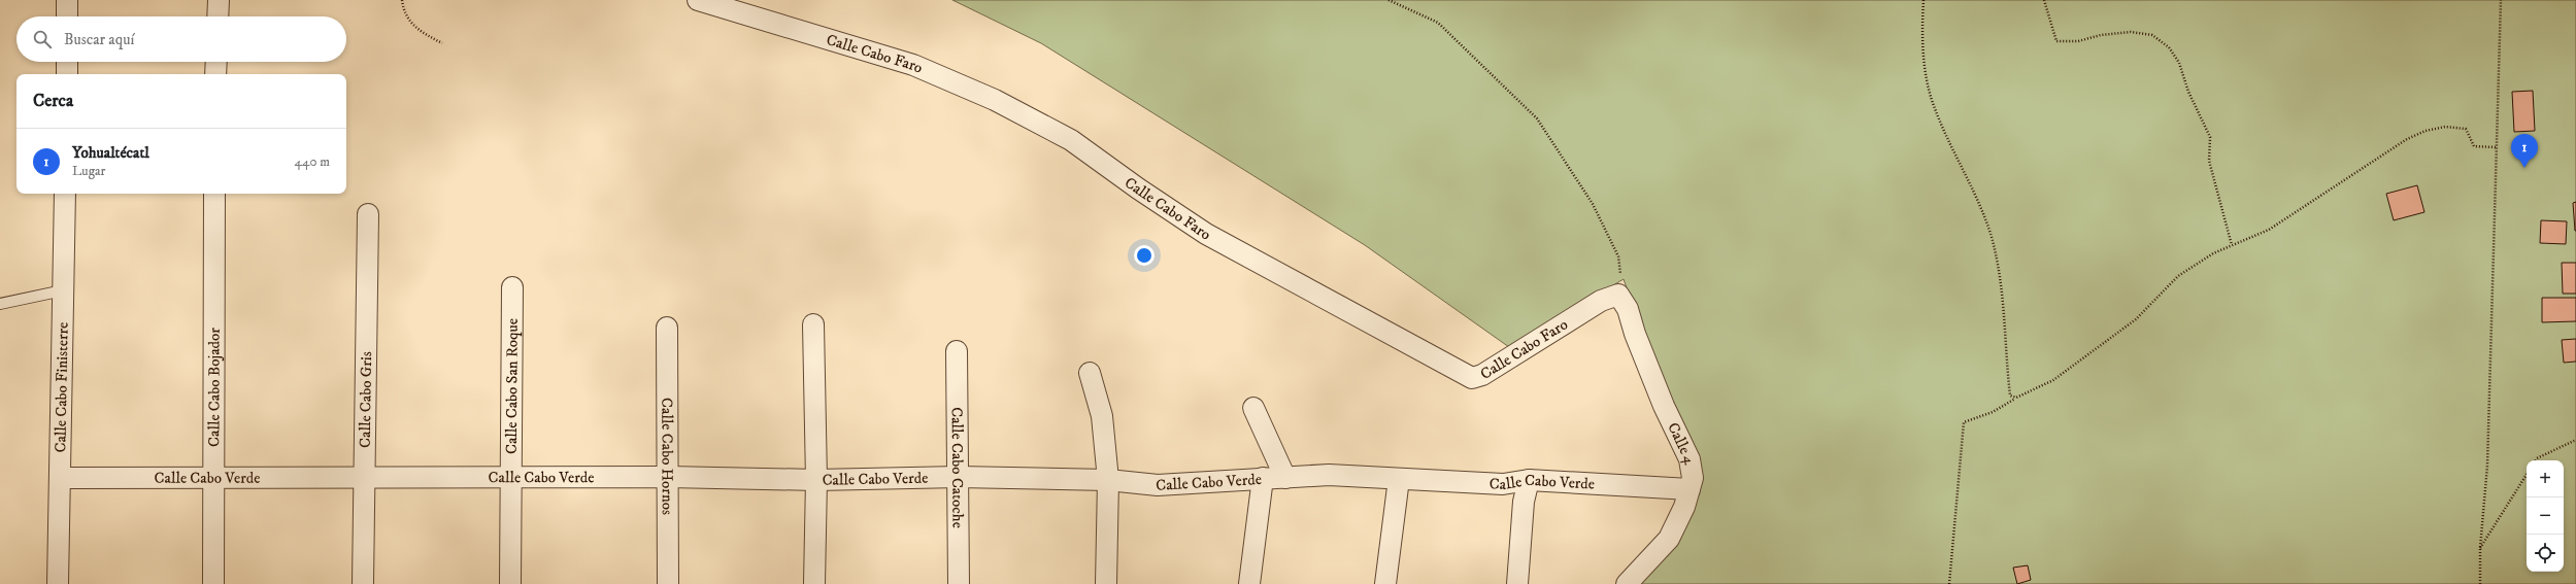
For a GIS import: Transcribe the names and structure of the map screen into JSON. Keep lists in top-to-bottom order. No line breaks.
{"streets":{"street":["Calle Cabo Faro","Calle Cabo San Roque","Calle Cabo Finisterre","Calle Cabo Bojador","Calle Cabo Gris","Calle 4","Calle Cabo Hornos","Calle Cabo Catoche","Calle Cabo Verde"]},"crossings":[["Calle Cabo Faro","Calle 4"],["Calle Cabo San Roque","Calle Cabo Verde"],["Calle Cabo Finisterre","Calle Cabo Verde"],["Calle Cabo Bojador","Calle Cabo Verde"],["Calle Cabo Gris","Calle Cabo Verde"],["Calle 4","Calle Cabo Verde"],["Calle Cabo Hornos","Calle Cabo Verde"],["Calle Cabo Catoche","Calle Cabo Verde"]],"page":{"search":"Buscar aquí","heading":"Cerca","list":[{"mark":"1","name":"Yohualtécatl","note":"Lugar","value":"440 m"}],"pins":"1","map_buttons":["+","−"]}}
